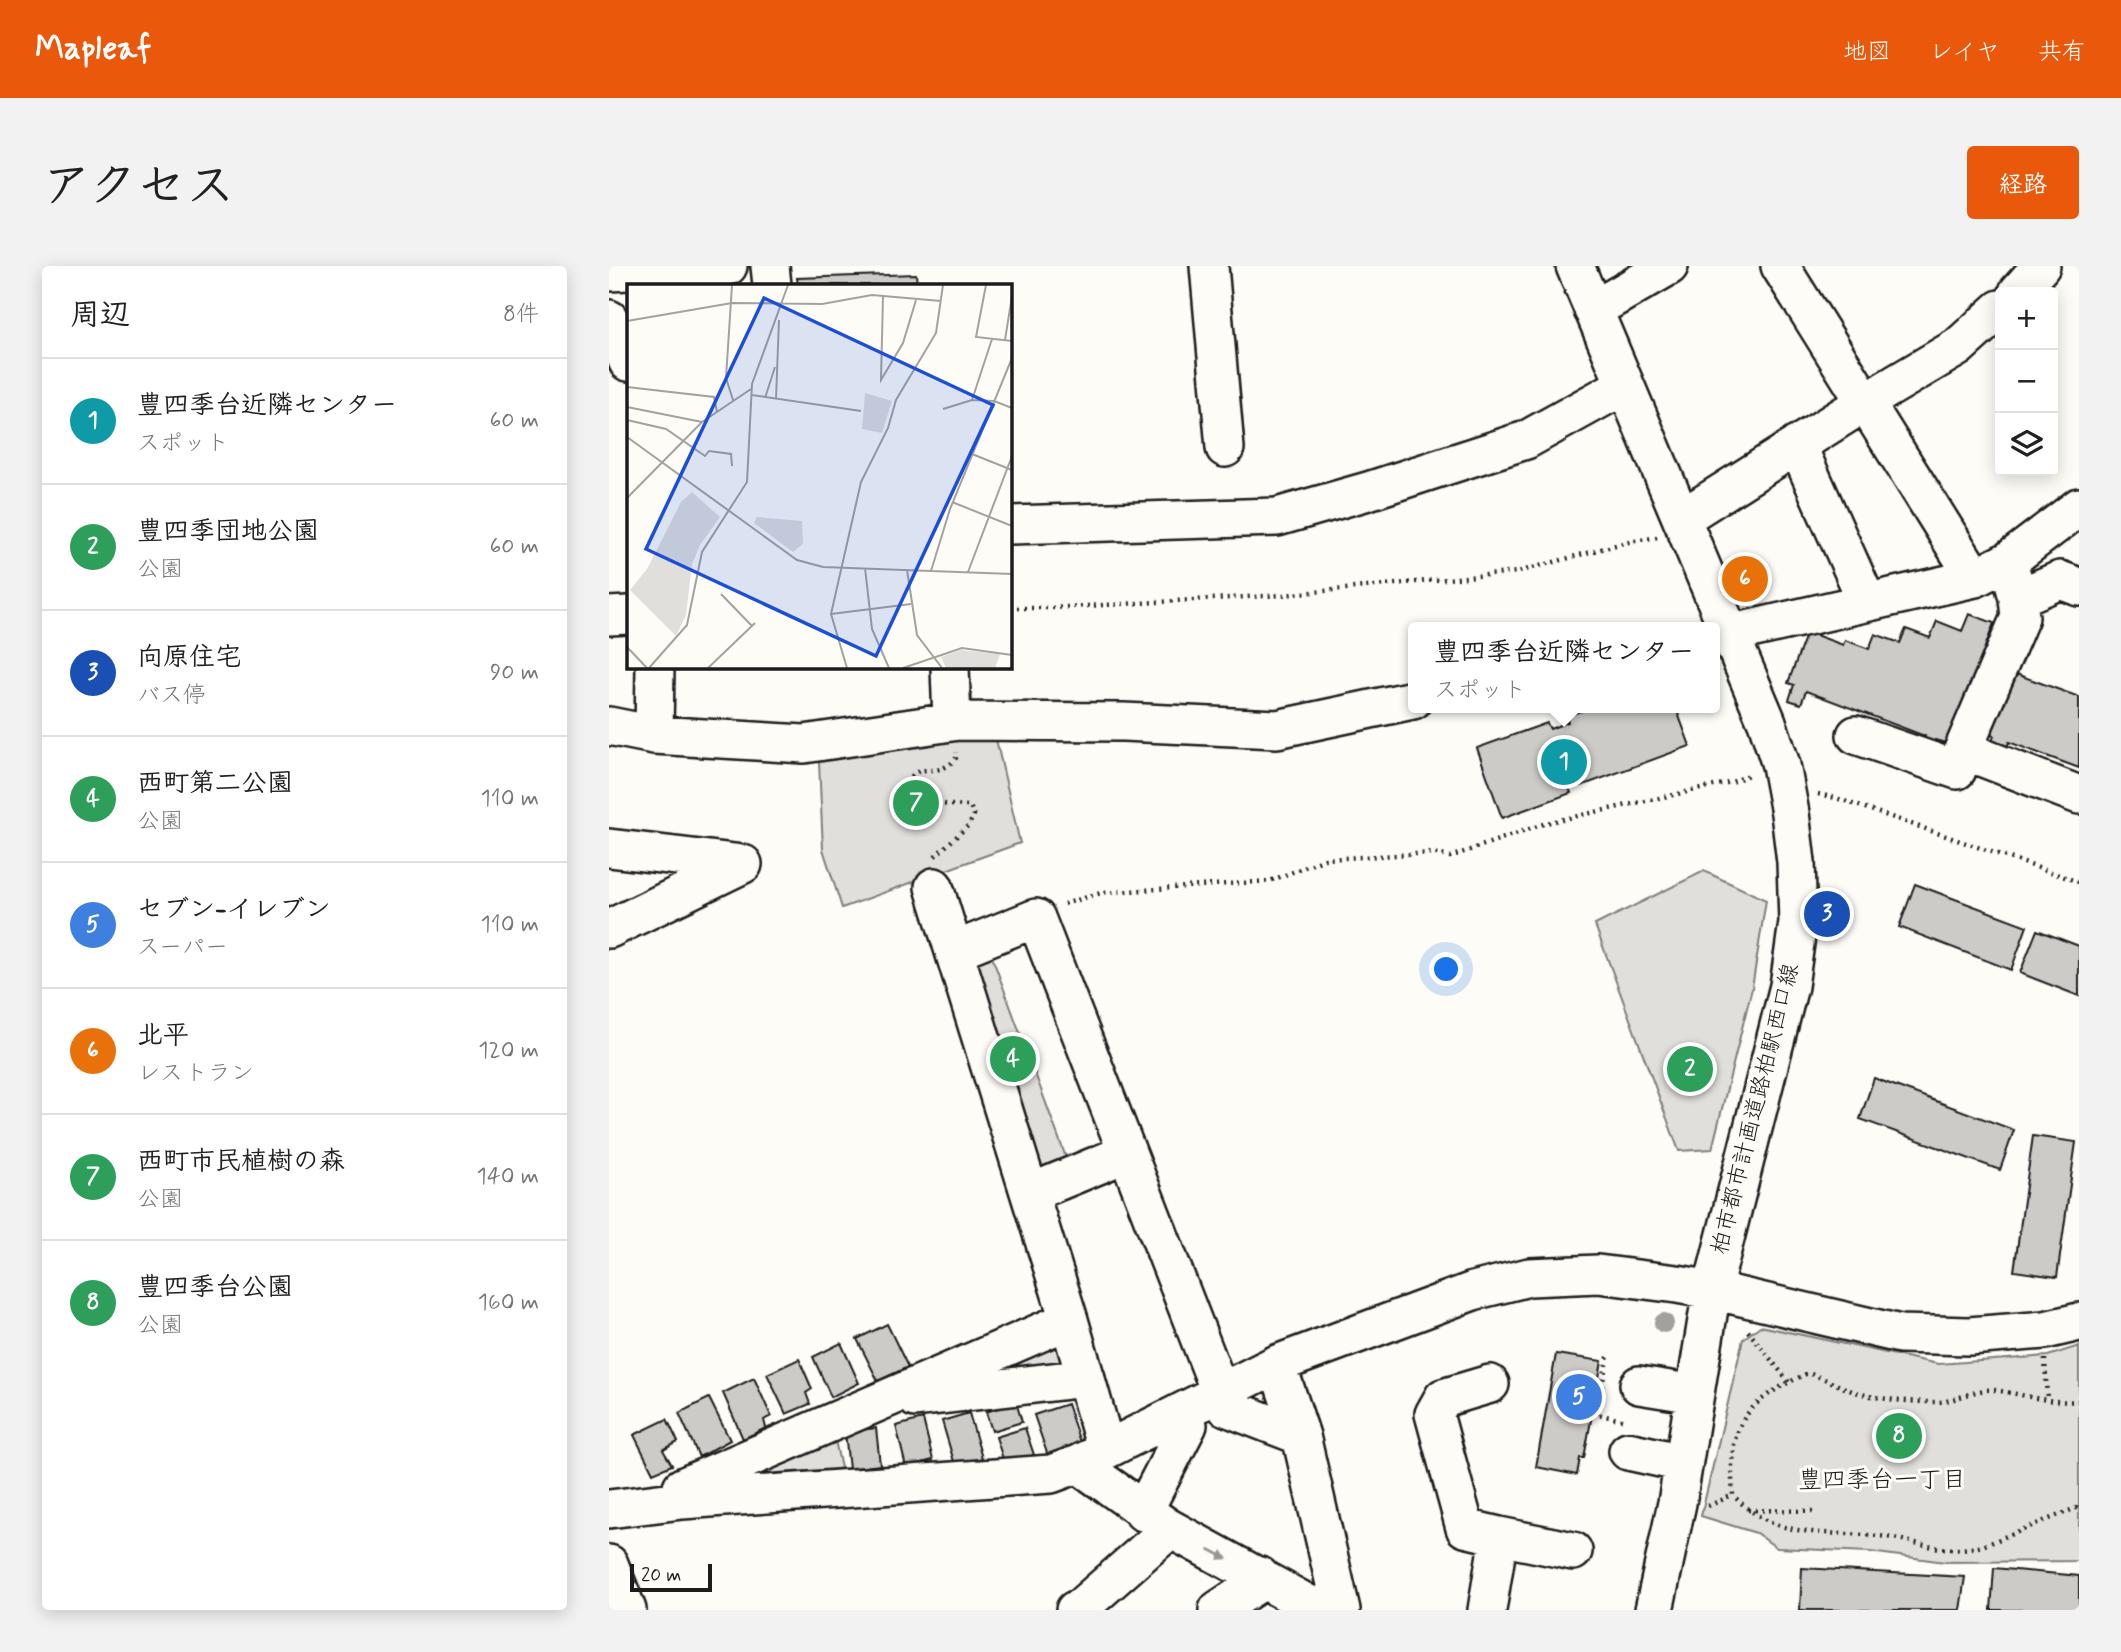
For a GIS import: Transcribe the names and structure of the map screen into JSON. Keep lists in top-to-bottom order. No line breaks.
{"streets":{"street":["柏市都市計画道路柏駅西口線"]},"districts":["豊四季台一丁目"],"scale_bar":"20 m","page":{"header":"Mapleaf","nav":["地図","レイヤ","共有"],"title":"アクセス","buttons":"経路","heading":["周辺","8件"],"map_buttons":["+","−"],"list":[{"mark":"1","name":"豊四季台近隣センター","note":"スポット","value":"60 m"},{"mark":"2","name":"豊四季団地公園","note":"公園","value":"60 m"},{"mark":"3","name":"向原住宅","note":"バス停","value":"90 m"},{"mark":"4","name":"西町第二公園","note":"公園","value":"110 m"},{"mark":"5","name":"セブン-イレブン","note":"スーパー","value":"110 m"},{"mark":"6","name":"北平","note":"レストラン","value":"120 m"},{"mark":"7","name":"西町市民植樹の森","note":"公園","value":"140 m"},{"mark":"8","name":"豊四季台公園","note":"公園","value":"160 m"}],"pins":["6","1","7","3","4","2","5","8"],"popup":["豊四季台近隣センター","スポット"],"scale":"20 m"}}
